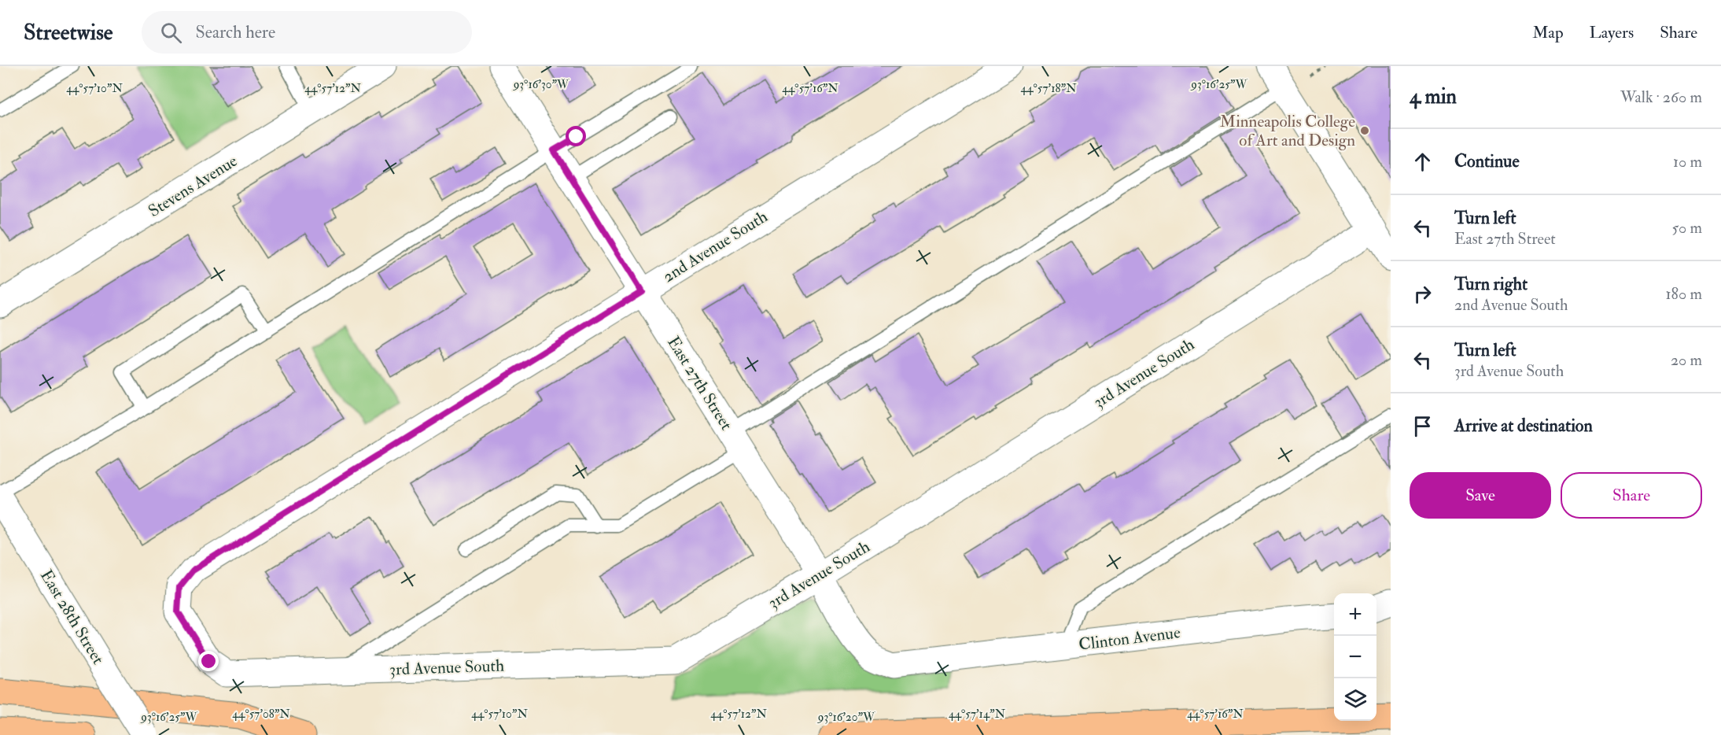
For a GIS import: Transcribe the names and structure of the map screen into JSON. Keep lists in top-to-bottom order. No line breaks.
{"streets":{"street":["Stevens Avenue","2nd Avenue South","3rd Avenue South","East 27th Street","East 28th Street","Clinton Avenue"]},"crossings":[["2nd Avenue South","3rd Avenue South"],["2nd Avenue South","East 27th Street"],["3rd Avenue South","East 27th Street"],["East 27th Street","Clinton Avenue"]],"places":["Minneapolis College of Art and Design"],"page":{"header":"Streetwise","search":"Search here","nav":["Map","Layers","Share"],"heading":["4 min","Walk · 260 m"],"list":[["Continue","10 m"],["Turn left","East 27th Street","50 m"],["Turn right","2nd Avenue South","180 m"],["Turn left","3rd Avenue South","20 m"],"Arrive at destination"],"buttons":["Save","Share"],"map_buttons":["+","−"]},"coordinates":["93°16'30\"W","93°16'25\"W","44°57'10\"N","44°57'12\"N","44°57'16\"N","44°57'18\"N","44°57'08\"N","44°57'14\"N","93°16'20\"W"]}
